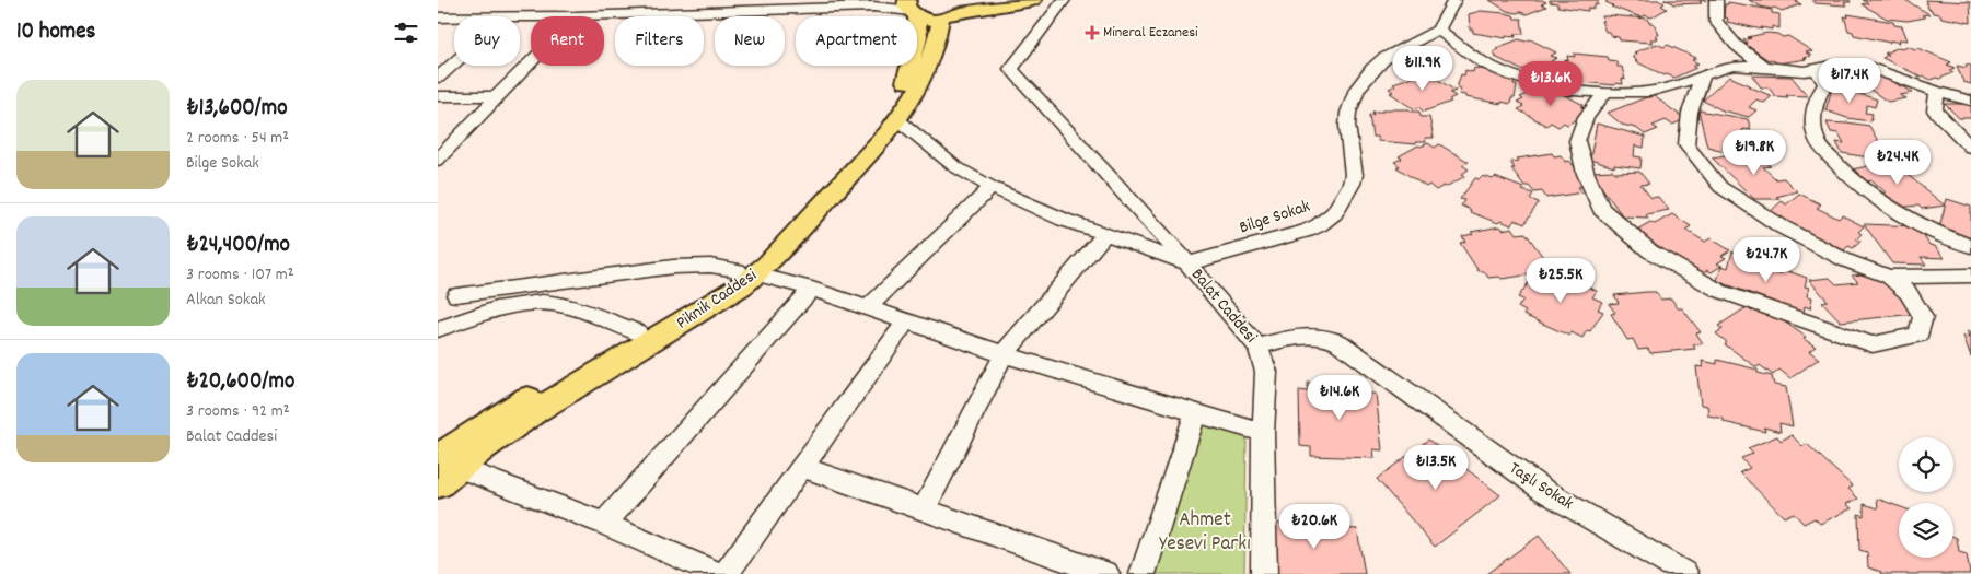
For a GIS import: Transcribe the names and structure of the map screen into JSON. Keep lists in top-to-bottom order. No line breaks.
{"streets":{"main road":["Piknik Caddesi"],"street":["Bilge Sokak","Balat Caddesi","Taşlı Sokak"]},"crossings":[["Bilge Sokak","Balat Caddesi"],["Piknik Caddesi","Balat Caddesi"],["Balat Caddesi","Taşlı Sokak"]],"parks":["Ahmet Yesevi Parkı"],"places":{"health":["Mineral Eczanesi"]},"page":{"heading":"10 homes","chip":["Buy","Rent","Filters","New","Apartment"],"price":["₺11.9K","₺17.4K","₺13.6K","₺19.8K","₺24.4K","₺24.7K","₺25.5K","₺14.6K","₺13.5K","₺20.6K"],"list":[{"name":"₺13,600/mo","note":"2 rooms · 54 m² · Bilge Sokak"},{"name":"₺24,400/mo","note":"3 rooms · 107 m² · Alkan Sokak"},{"name":"₺20,600/mo","note":"3 rooms · 92 m² · Balat Caddesi"}]}}
